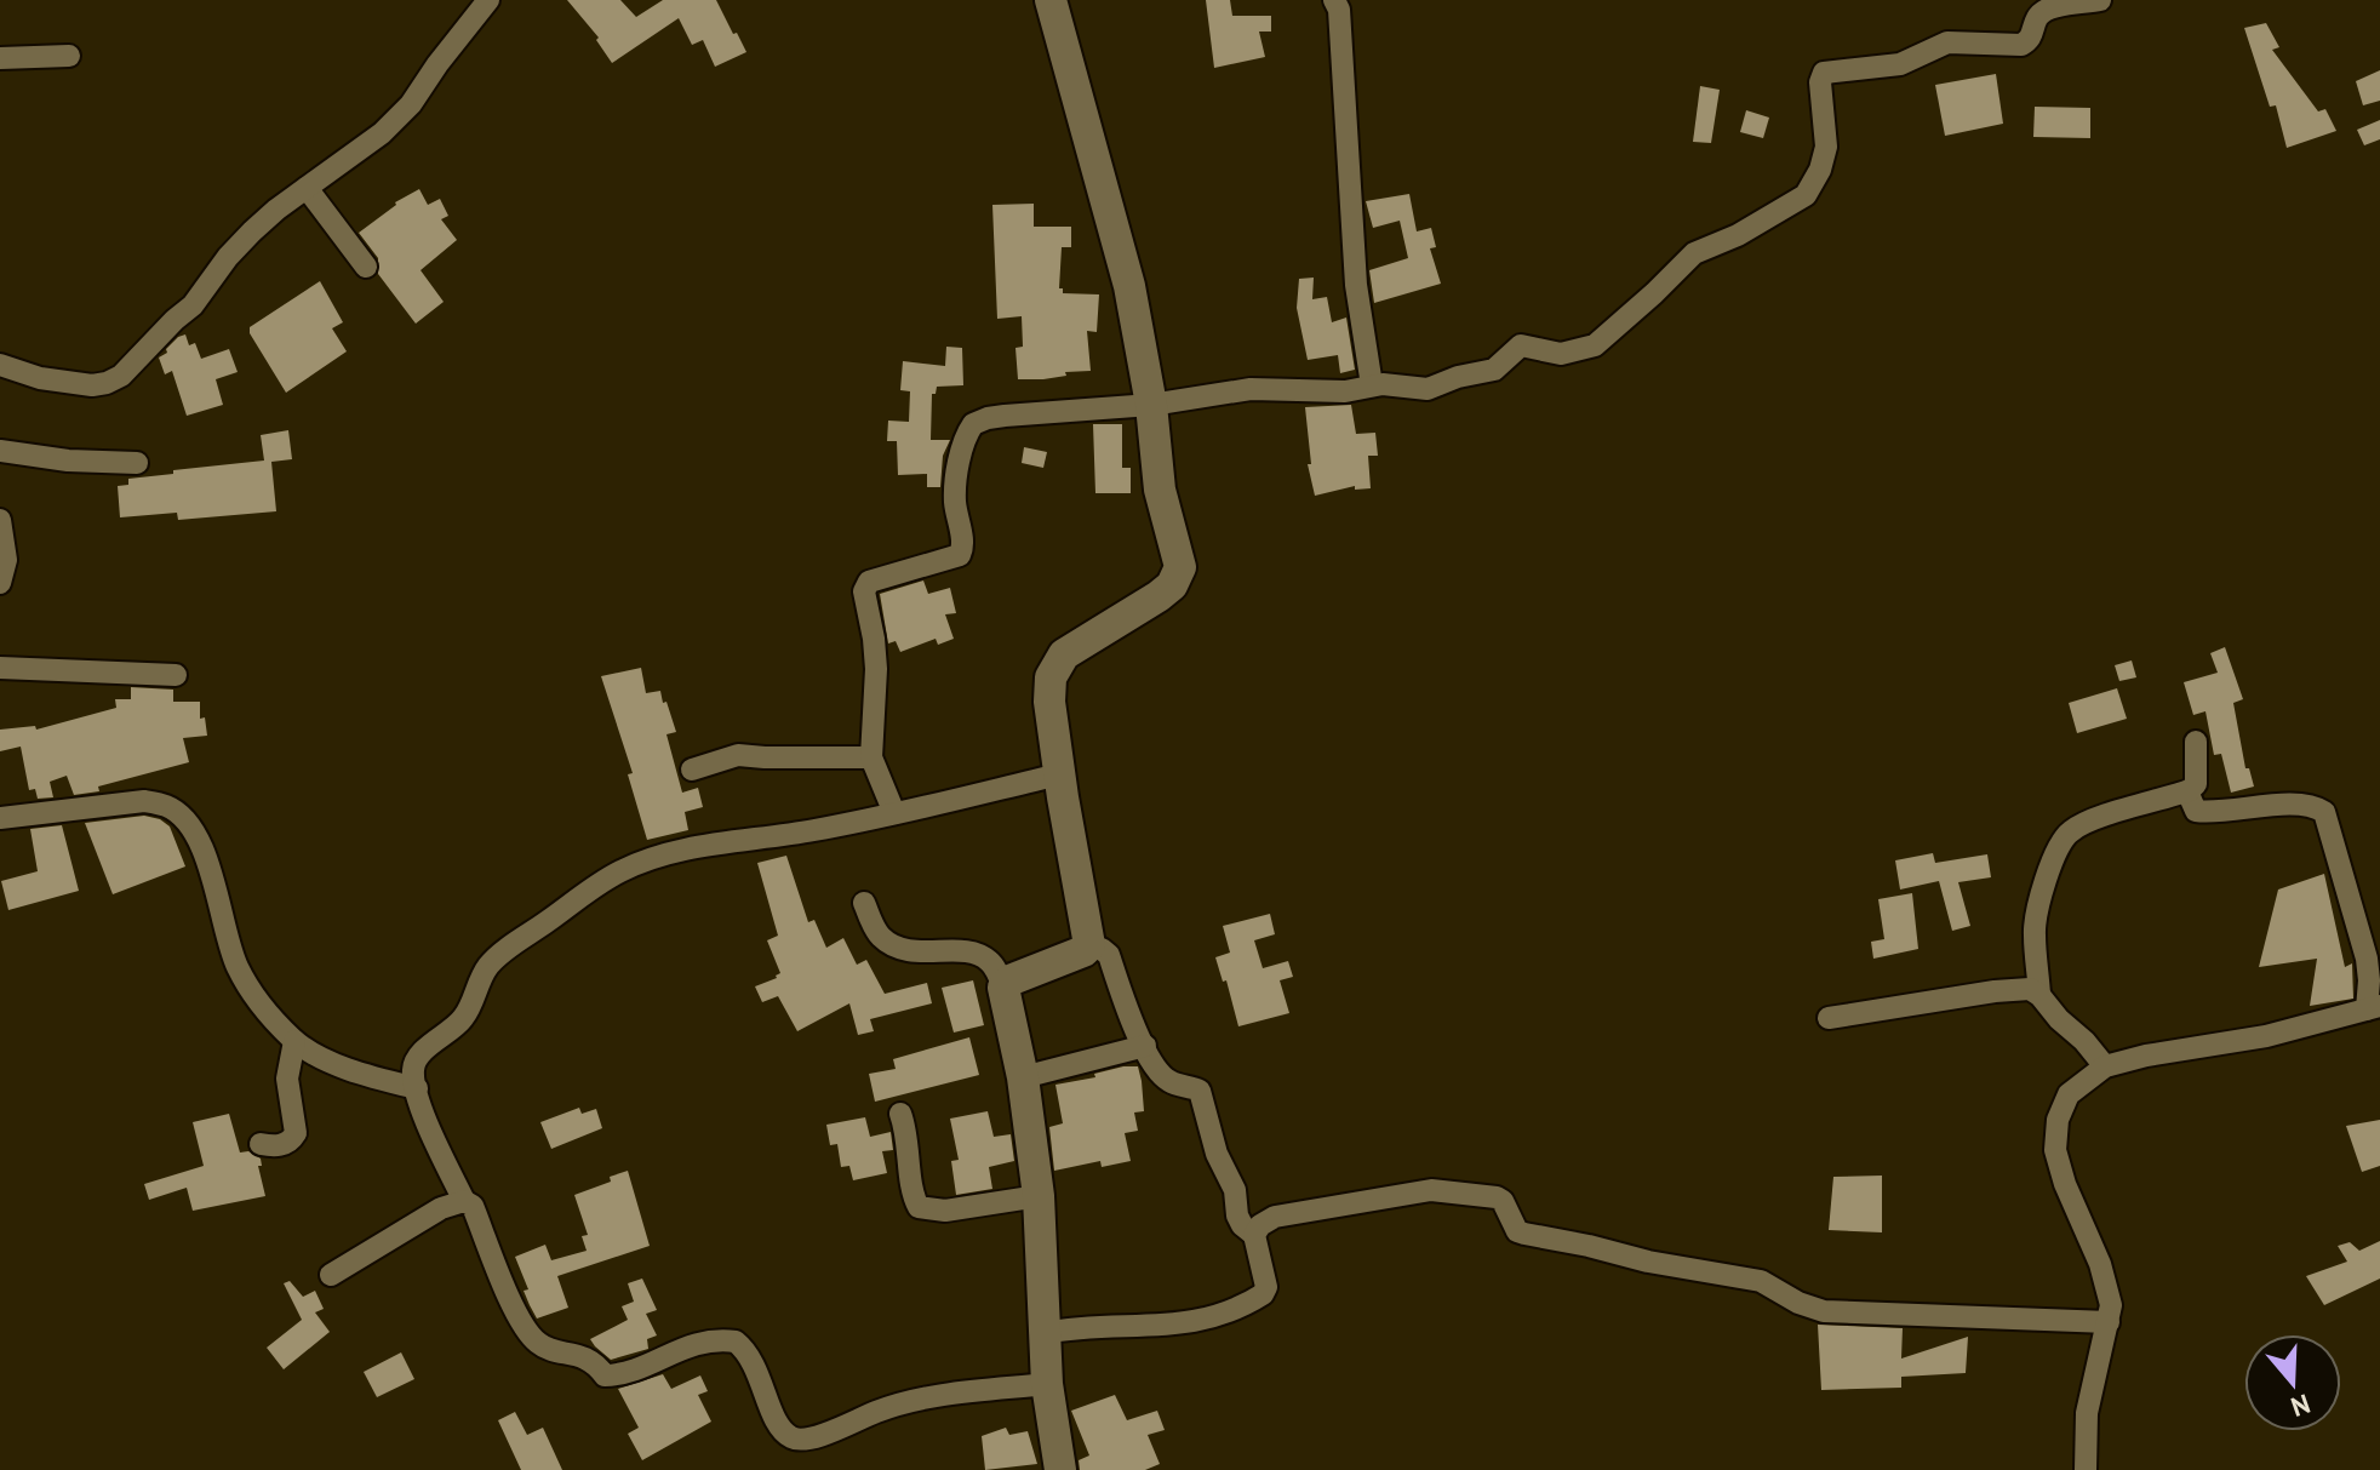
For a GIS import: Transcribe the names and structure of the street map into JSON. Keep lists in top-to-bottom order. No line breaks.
{"north":"bottom"}
